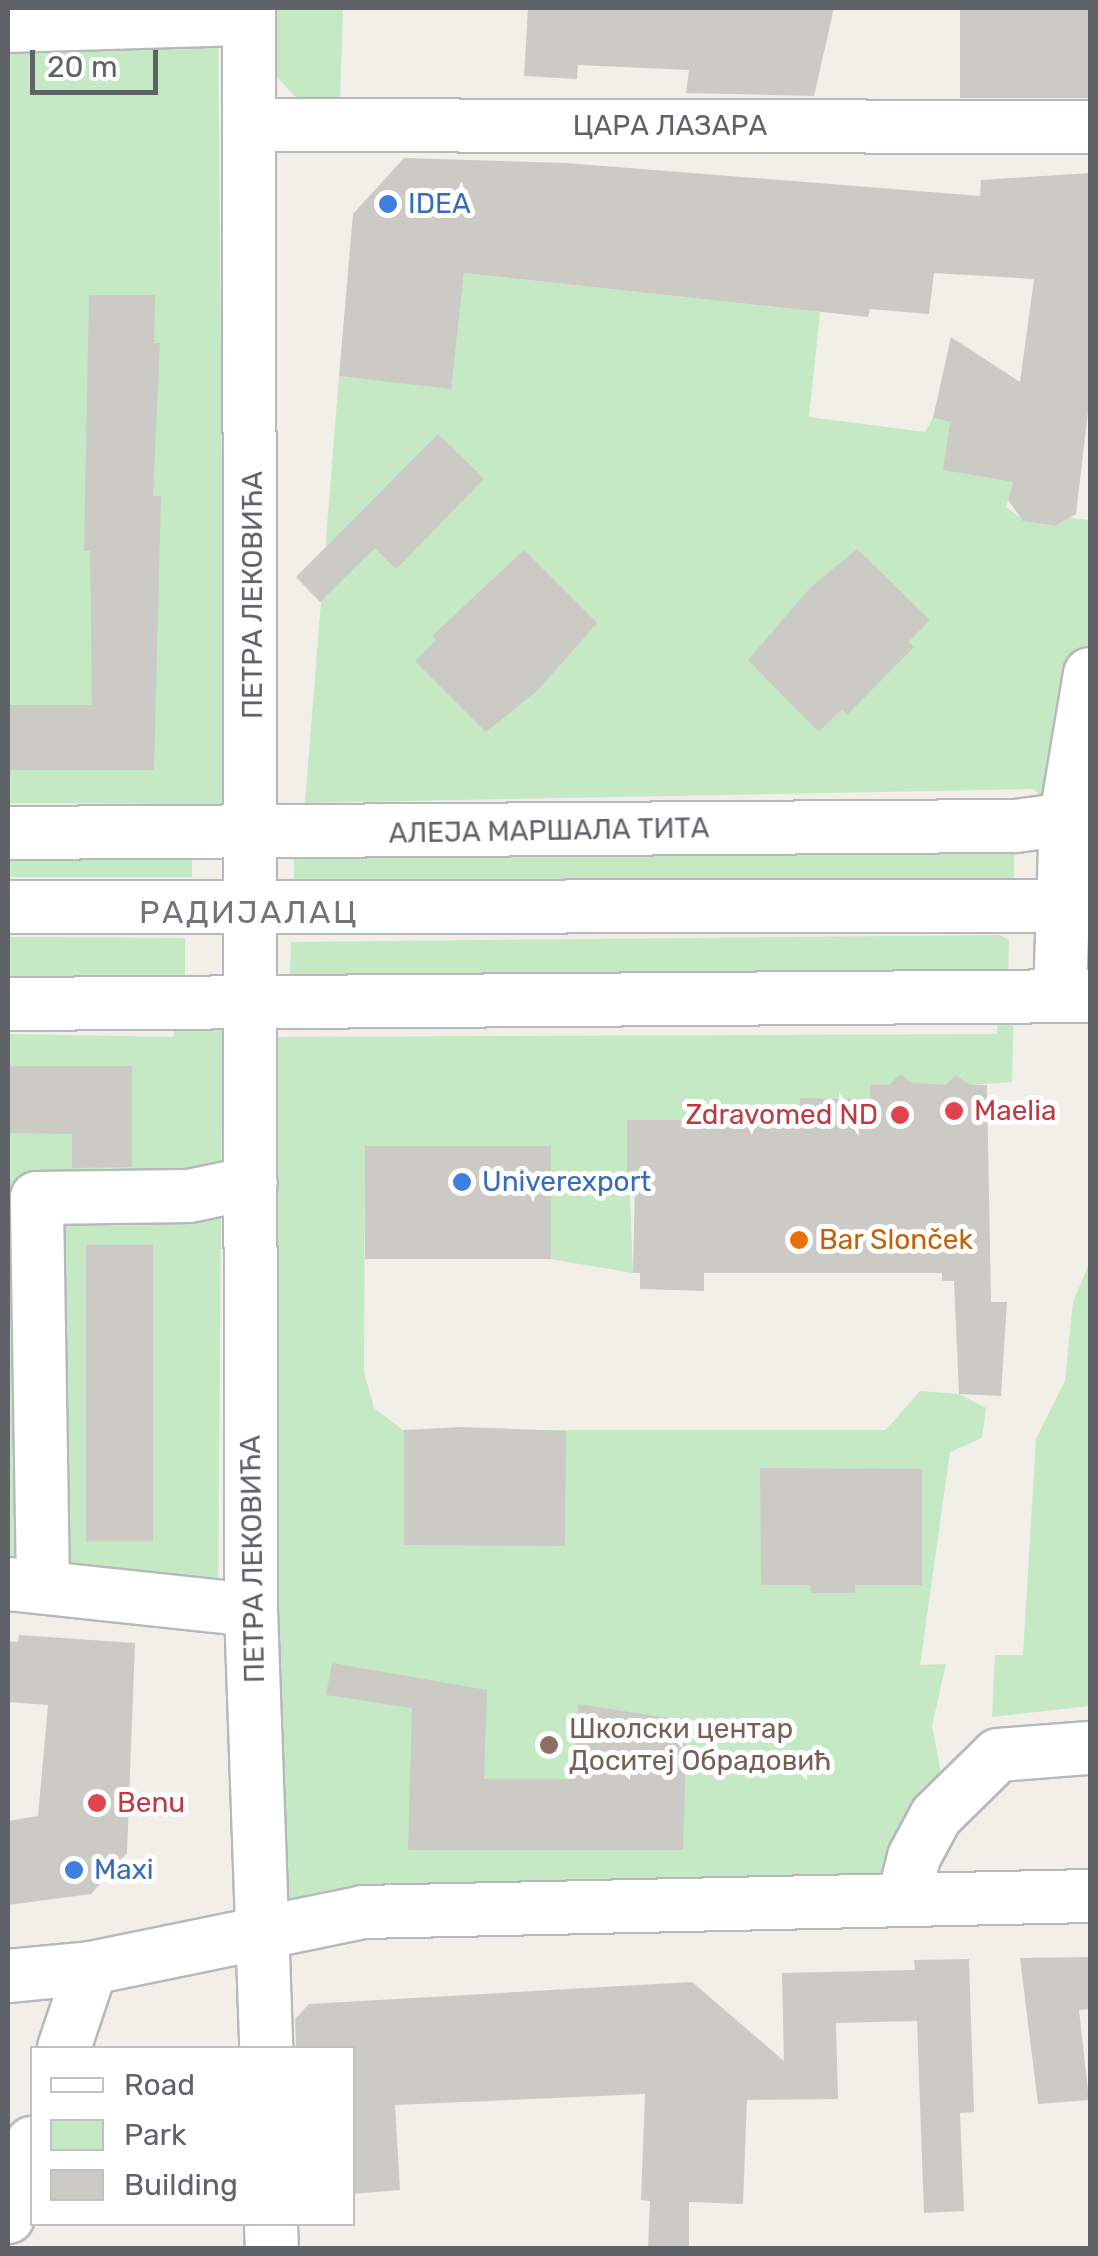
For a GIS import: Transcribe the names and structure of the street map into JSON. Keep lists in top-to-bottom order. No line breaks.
{"streets":{"street":["ЦАРА ЛАЗАРА","ПЕТРА ЛЕКОВИЋА","АЛЕЈА МАРШАЛА ТИТА"]},"crossings":[["ЦАРА ЛАЗАРА","ПЕТРА ЛЕКОВИЋА"],["ПЕТРА ЛЕКОВИЋА","АЛЕЈА МАРШАЛА ТИТА"]],"districts":["РАДИЈАЛАЦ"],"places":["IDEA","Maelia","Zdravomed ND","Univerexport","Bar Slonček","Школски центар Доситеј Обрадовић","Benu","Maxi"],"legend":["Road","Park","Building"],"scale_bar":"20 m"}
